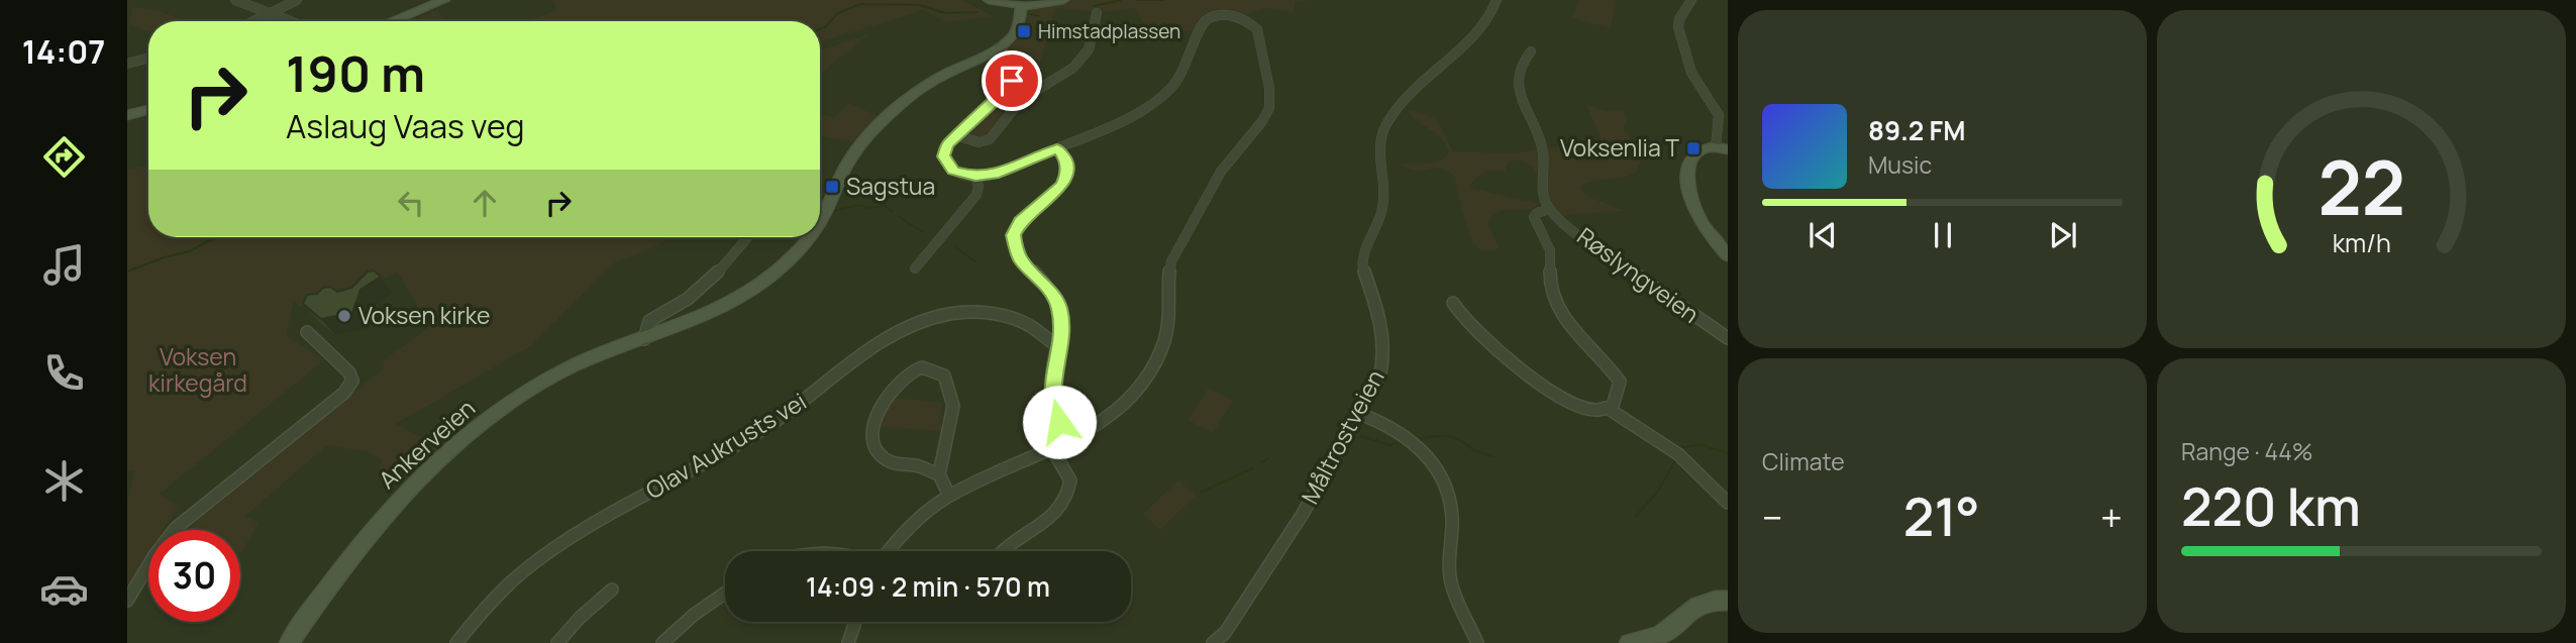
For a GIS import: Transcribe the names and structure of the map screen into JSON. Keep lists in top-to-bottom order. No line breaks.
{"streets":{"main road":["Ankerveien"],"street":["Røslyngveien","Måltrostveien","Olav Aukrusts vei"]},"parks":["Voksen kirkegård"],"places":{"transit":["Himstadplassen","Voksenlia T","Sagstua"],"other":["Voksen kirke"]},"page":{"tabs":"14:07","turn":["190 m","Aslaug Vaas veg"],"song":["89.2 FM","Music"],"tile":["Climate",["Range · 44%","220 km"]],"heat":["−","21°","+"],"limit":"30","trip":"14:09 · 2 min · 570 m","gauge":["22","km/h"]}}
